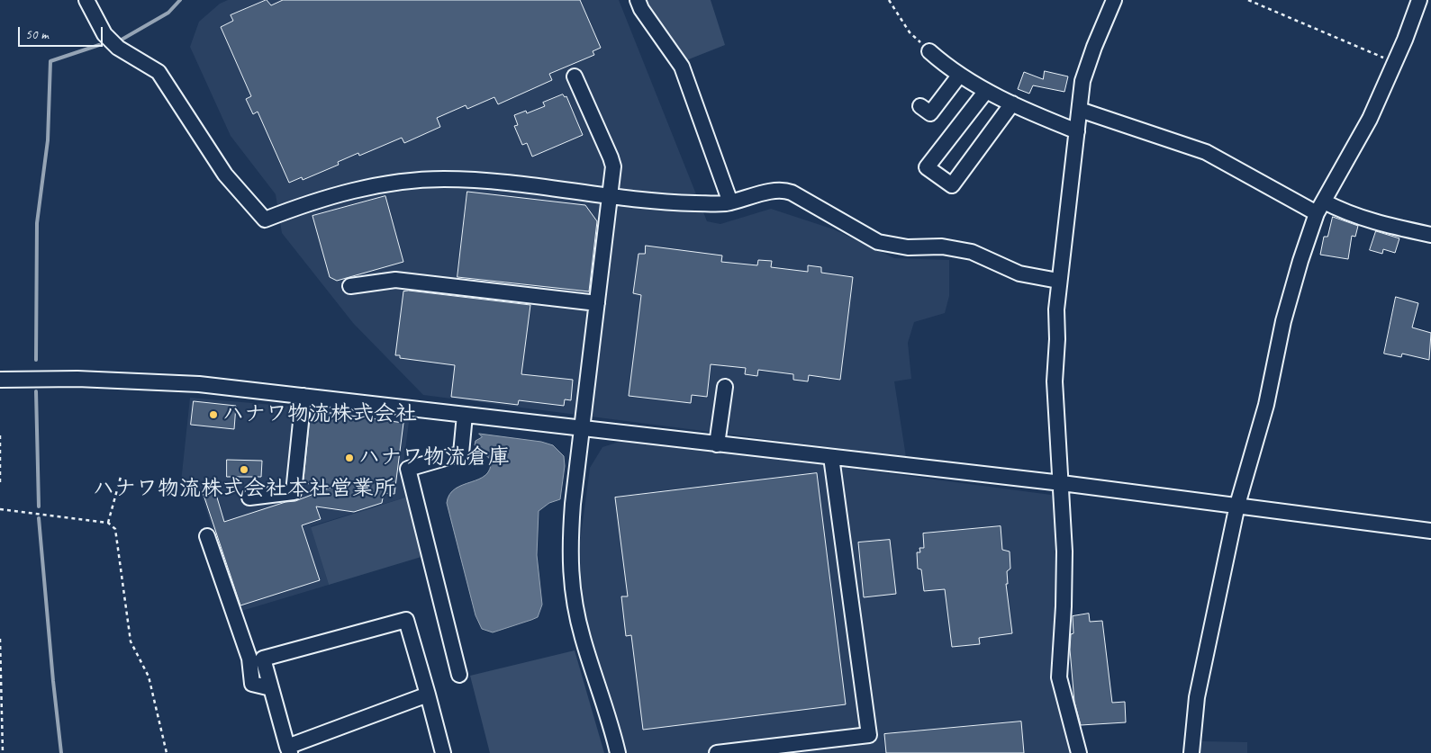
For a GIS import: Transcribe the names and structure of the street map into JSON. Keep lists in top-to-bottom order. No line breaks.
{"places":["ハナワ物流株式会社","ハナワ物流倉庫","ハナワ物流株式会社本社営業所"],"scale_bar":"50 m"}
